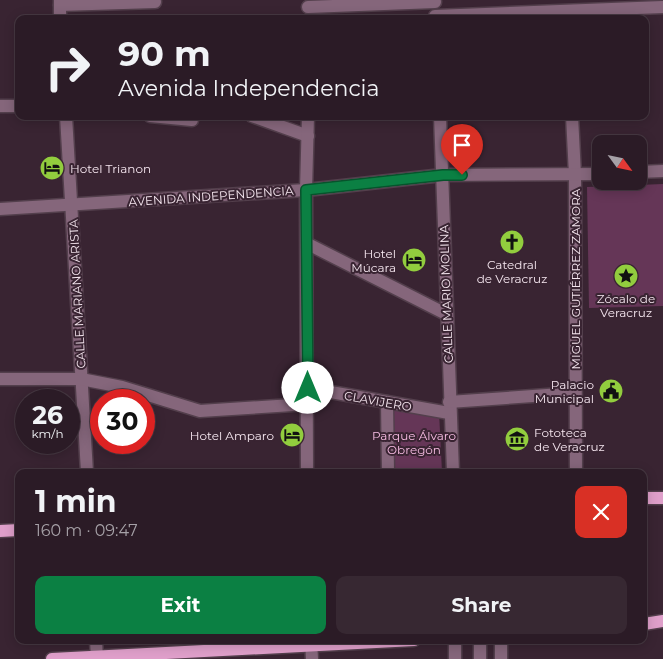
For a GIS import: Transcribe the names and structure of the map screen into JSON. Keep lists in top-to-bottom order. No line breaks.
{"streets":{"street":["AVENIDA INDEPENDENCIA","MIGUEL GUTIÉRREZ ZAMORA","CALLE MARIANO ARISTA","CALLE MARIO MOLINA","CLAVIJERO"]},"crossings":[["AVENIDA INDEPENDENCIA","MIGUEL GUTIÉRREZ ZAMORA"],["AVENIDA INDEPENDENCIA","CALLE MARIANO ARISTA"],["AVENIDA INDEPENDENCIA","CALLE MARIO MOLINA"],["MIGUEL GUTIÉRREZ ZAMORA","CLAVIJERO"],["CALLE MARIO MOLINA","CLAVIJERO"]],"parks":["Parque Álvaro Obregón"],"places":{"hotel":["Hotel Trianon","Hotel Múcara","Hotel Amparo"],"church":["Catedral de Veracruz"],"place":["Zócalo de Veracruz"],"public building":["Palacio Municipal"],"museum":["Fototeca de Veracruz"]},"north":"bottom right","page":{"turn":["90 m","Avenida Independencia"],"speed":"26 km/h","limit":"30","heading":["1 min","160 m · 09:47"],"buttons":["Exit","Share"]}}
